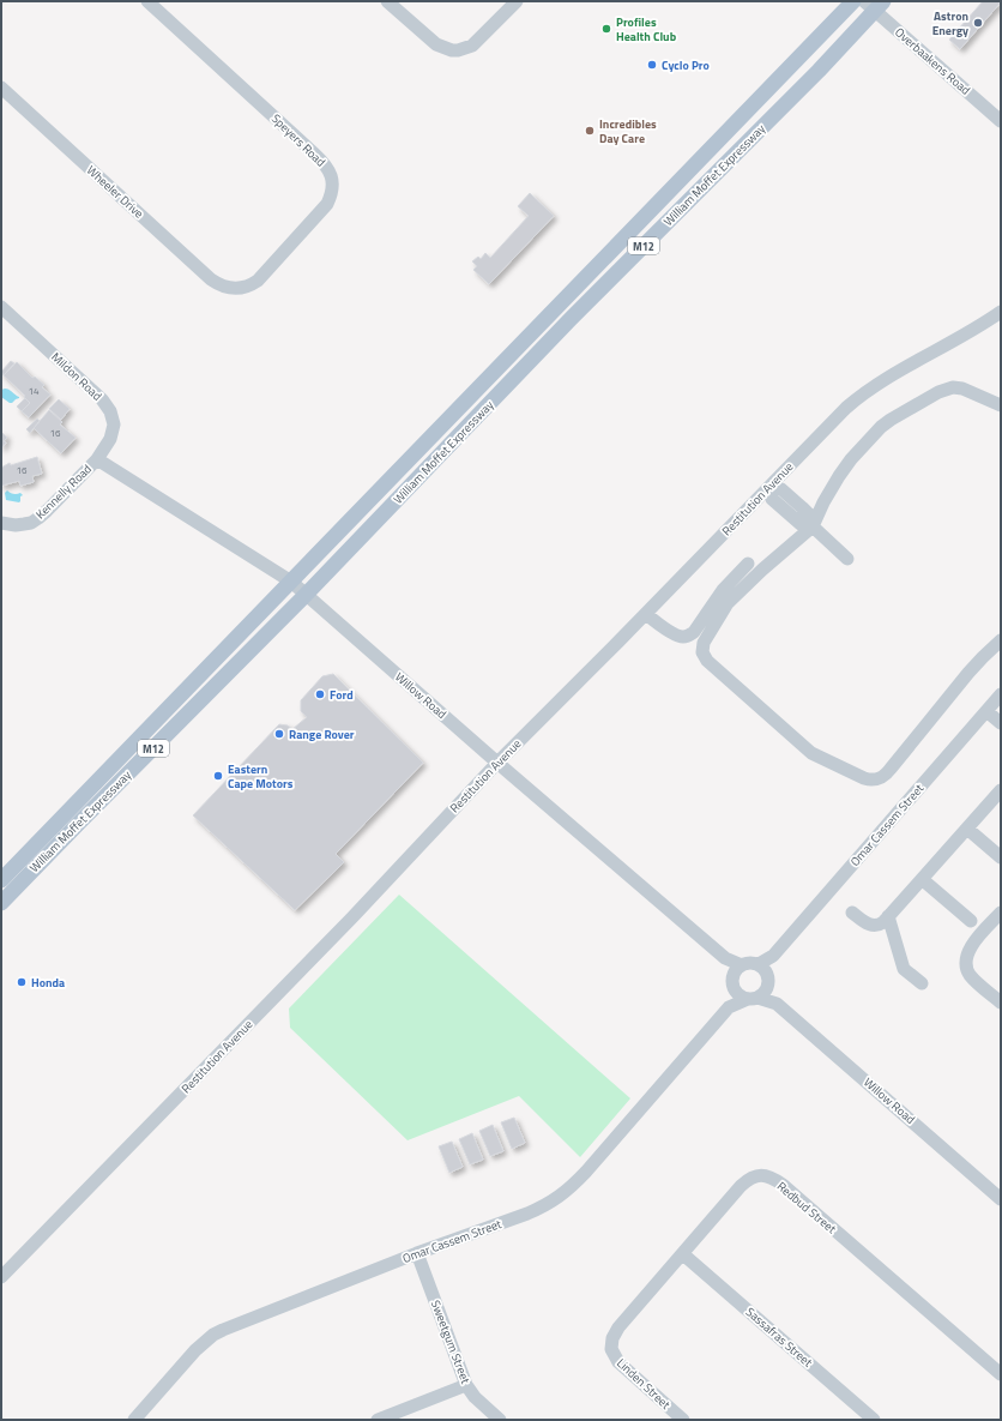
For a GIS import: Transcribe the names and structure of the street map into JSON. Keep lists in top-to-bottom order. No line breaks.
{"streets":{"main road":["William Moffet Expressway","M12"],"street":["Overbaakens Road","Speyers Road","Wheeler Drive","Mildon Road","Kennelly Road","Restitution Avenue","Willow Road","Omar Cassem Street","Redbud Street","Sassafras Street","Sweetgum Street","Linden Street"]},"crossings":[["Overbaakens Road","William Moffet Expressway"],["Speyers Road","Wheeler Drive"],["William Moffet Expressway","Willow Road"],["Mildon Road","Kennelly Road"],["Mildon Road","Willow Road"],["Kennelly Road","Willow Road"],["Restitution Avenue","Willow Road"],["Willow Road","Omar Cassem Street"],["Omar Cassem Street","Sweetgum Street"],["Redbud Street","Sassafras Street"],["Redbud Street","Linden Street"]],"places":["Astron Energy","Profiles Health Club","Cyclo Pro","Incredibles Day Care","Ford","Range Rover","Eastern Cape Motors","Honda"],"house_numbers":["14","16","16"]}
